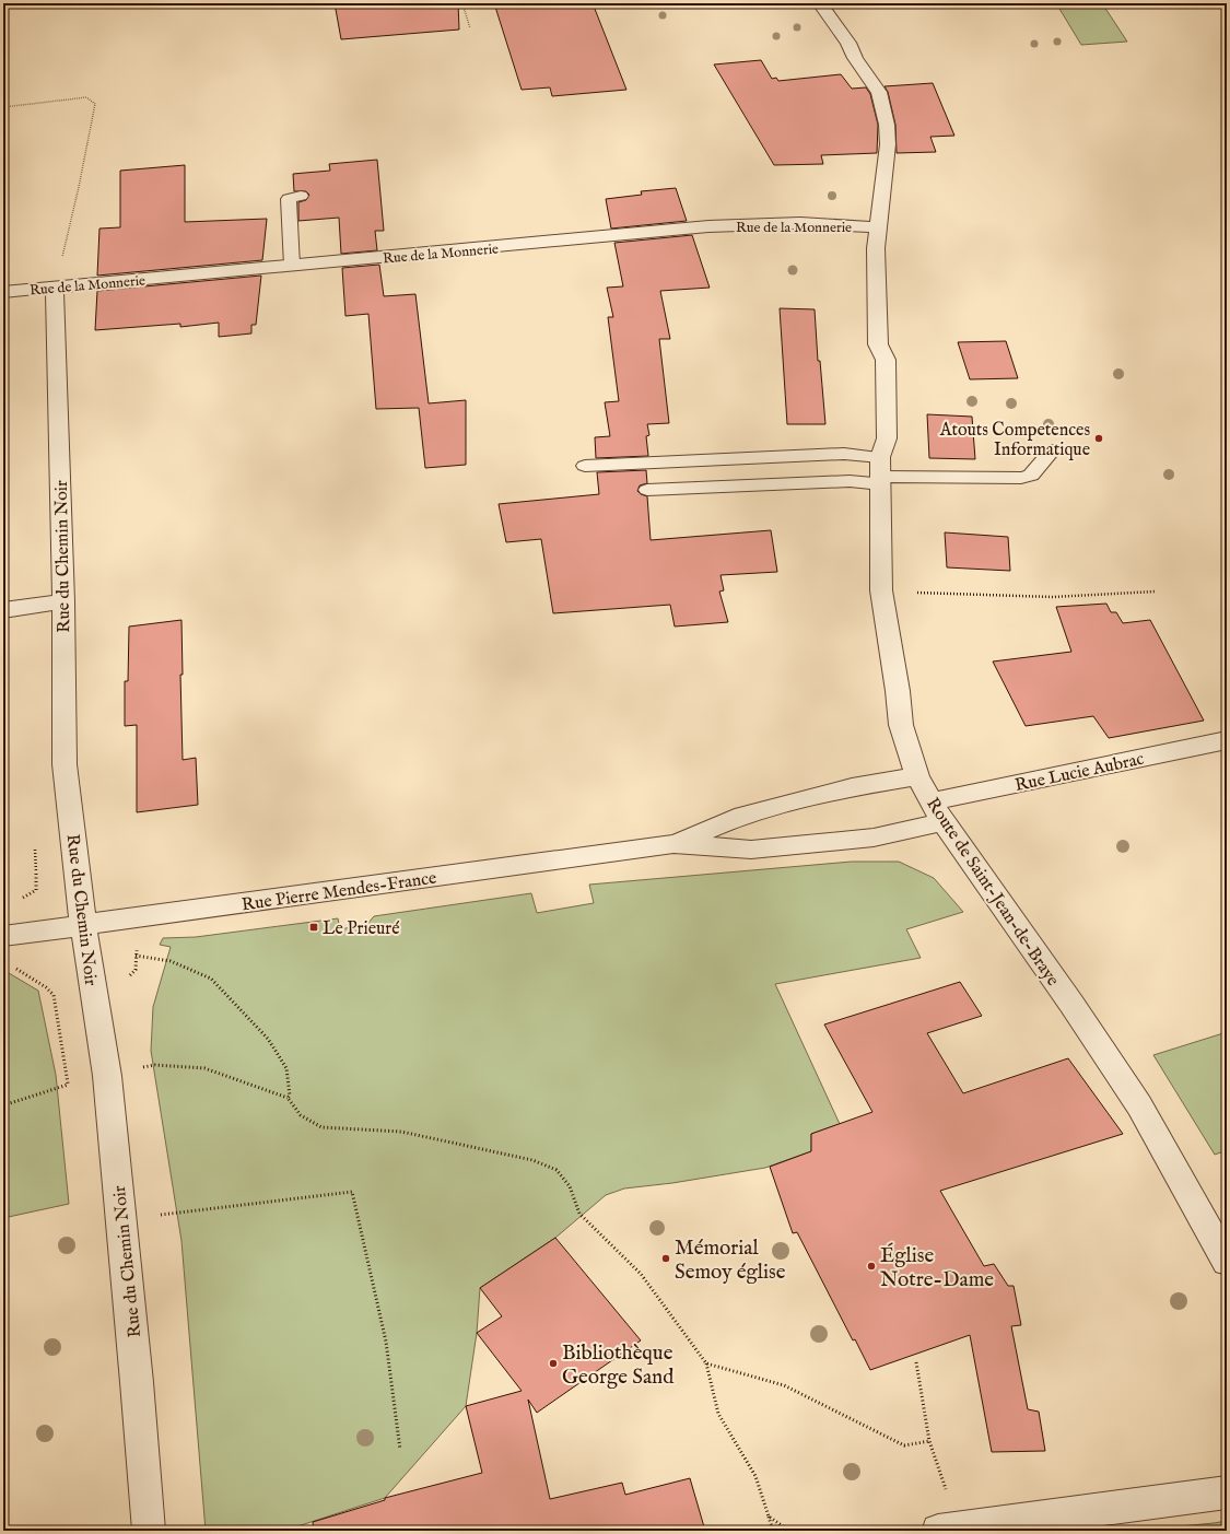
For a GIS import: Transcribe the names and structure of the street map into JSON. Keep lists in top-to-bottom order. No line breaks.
{"streets":{"street":["Rue de la Monnerie","Rue du Chemin Noir","Rue Lucie Aubrac","Rue Pierre Mendes-France","Route de Saint-Jean-de-Braye"]},"crossings":[["Rue de la Monnerie","Rue du Chemin Noir"],["Rue de la Monnerie","Route de Saint-Jean-de-Braye"],["Rue du Chemin Noir","Rue Pierre Mendes-France"],["Rue Lucie Aubrac","Rue Pierre Mendes-France"],["Rue Lucie Aubrac","Route de Saint-Jean-de-Braye"],["Rue Pierre Mendes-France","Route de Saint-Jean-de-Braye"]],"places":{"other":["Atouts Competences Informatique","Mémorial Semoy église","Église Notre-Dame","Bibliothèque George Sand"],"transit":["Le Prieuré"]}}
